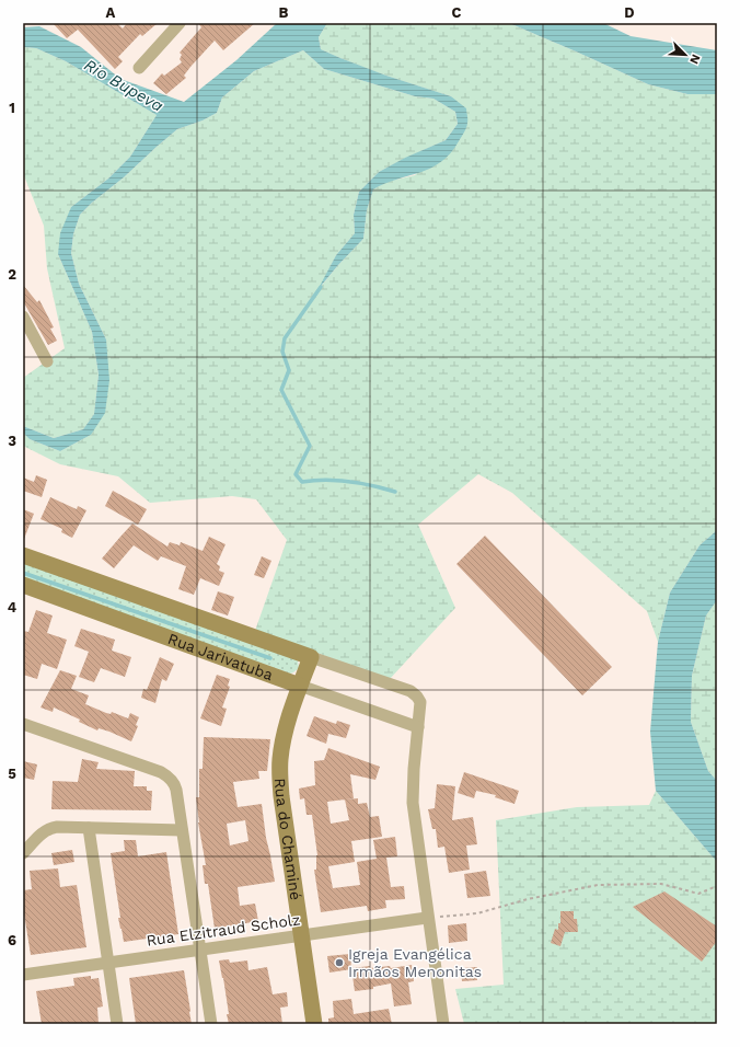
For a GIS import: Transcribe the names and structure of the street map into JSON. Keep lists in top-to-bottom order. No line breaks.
{"streets":{"street":["Rua Jarivatuba","Rua do Chaminé","Rua Elzitraud Scholz"]},"crossings":[["Rua Jarivatuba","Rua do Chaminé"],["Rua do Chaminé","Rua Elzitraud Scholz"]],"water":["Rio Bupeva"],"places":["Igreja Evangélica Irmãos Menonitas"],"north":"bottom right","grid":{"columns":["A","B","C","D"],"rows":["1","2","3","4","5","6"]}}
